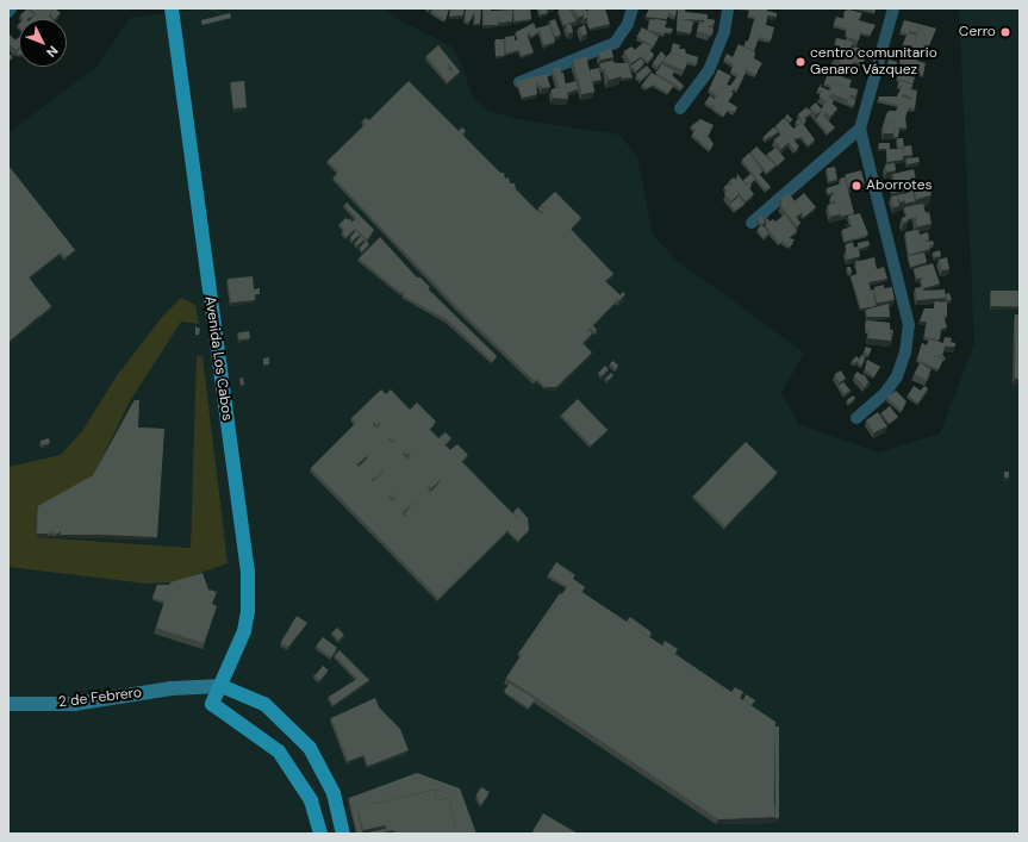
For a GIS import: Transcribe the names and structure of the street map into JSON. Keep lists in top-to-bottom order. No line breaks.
{"streets":{"main road":["Avenida Los Cabos","2 de Febrero"]},"crossings":[["Avenida Los Cabos","2 de Febrero"]],"places":["Cerro","centro comunitario Genaro Vázquez","Aborrotes"],"north":"bottom right"}
